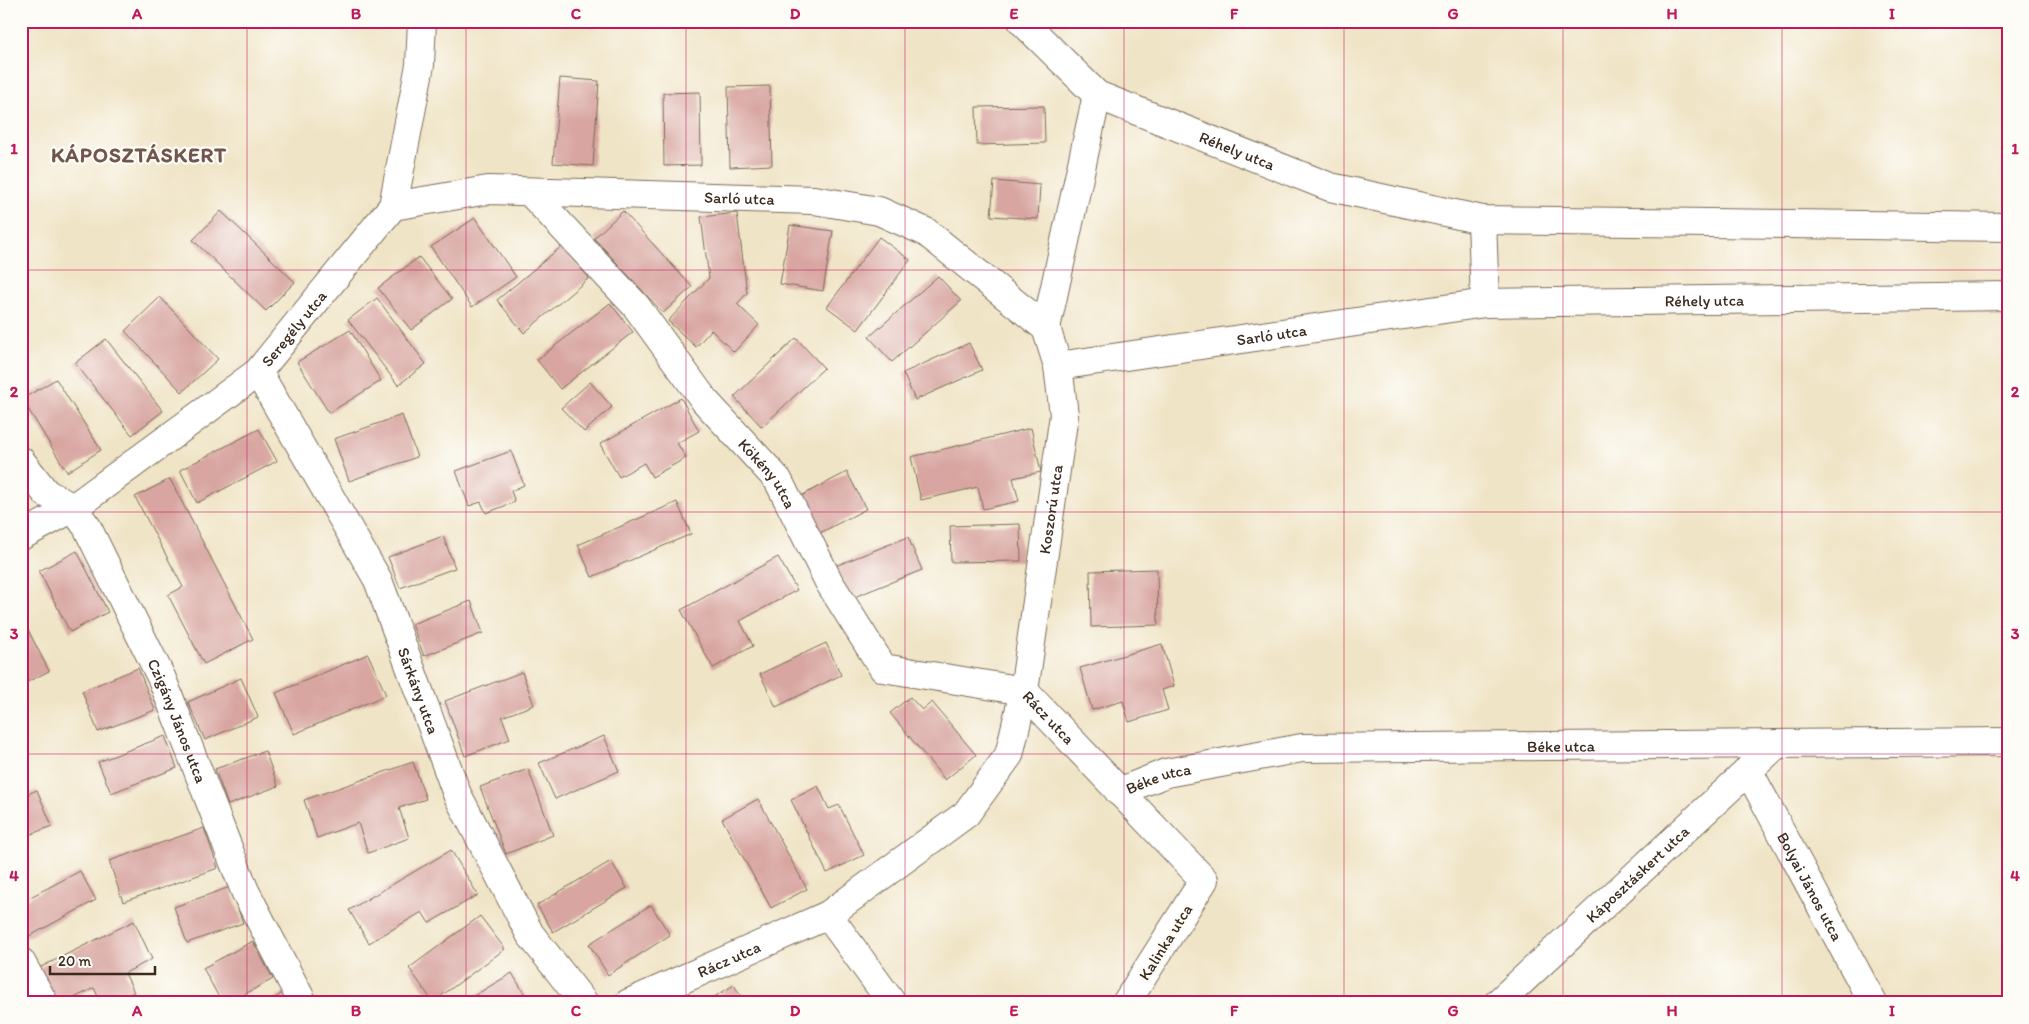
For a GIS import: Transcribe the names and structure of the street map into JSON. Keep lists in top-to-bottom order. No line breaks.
{"streets":{"street":["Réhely utca","Sarló utca","Seregély utca","Kökény utca","Koszorú utca","Sárkány utca","Czigány János utca","Rácz utca","Béke utca","Káposztáskert utca","Bolyai János utca","Kalinka utca"]},"crossings":[["Réhely utca","Sarló utca"],["Sarló utca","Seregély utca"],["Sarló utca","Kökény utca"],["Sarló utca","Koszorú utca"],["Seregély utca","Sárkány utca"],["Seregély utca","Czigány János utca"],["Kökény utca","Koszorú utca"],["Kökény utca","Rácz utca"],["Koszorú utca","Rácz utca"],["Rácz utca","Béke utca"],["Rácz utca","Kalinka utca"],["Béke utca","Káposztáskert utca"],["Káposztáskert utca","Bolyai János utca"]],"districts":["KÁPOSZTÁSKERT"],"scale_bar":"20 m","grid":{"columns":["A","B","C","D","E","F","G","H","I"],"rows":["1","2","3","4"]}}
